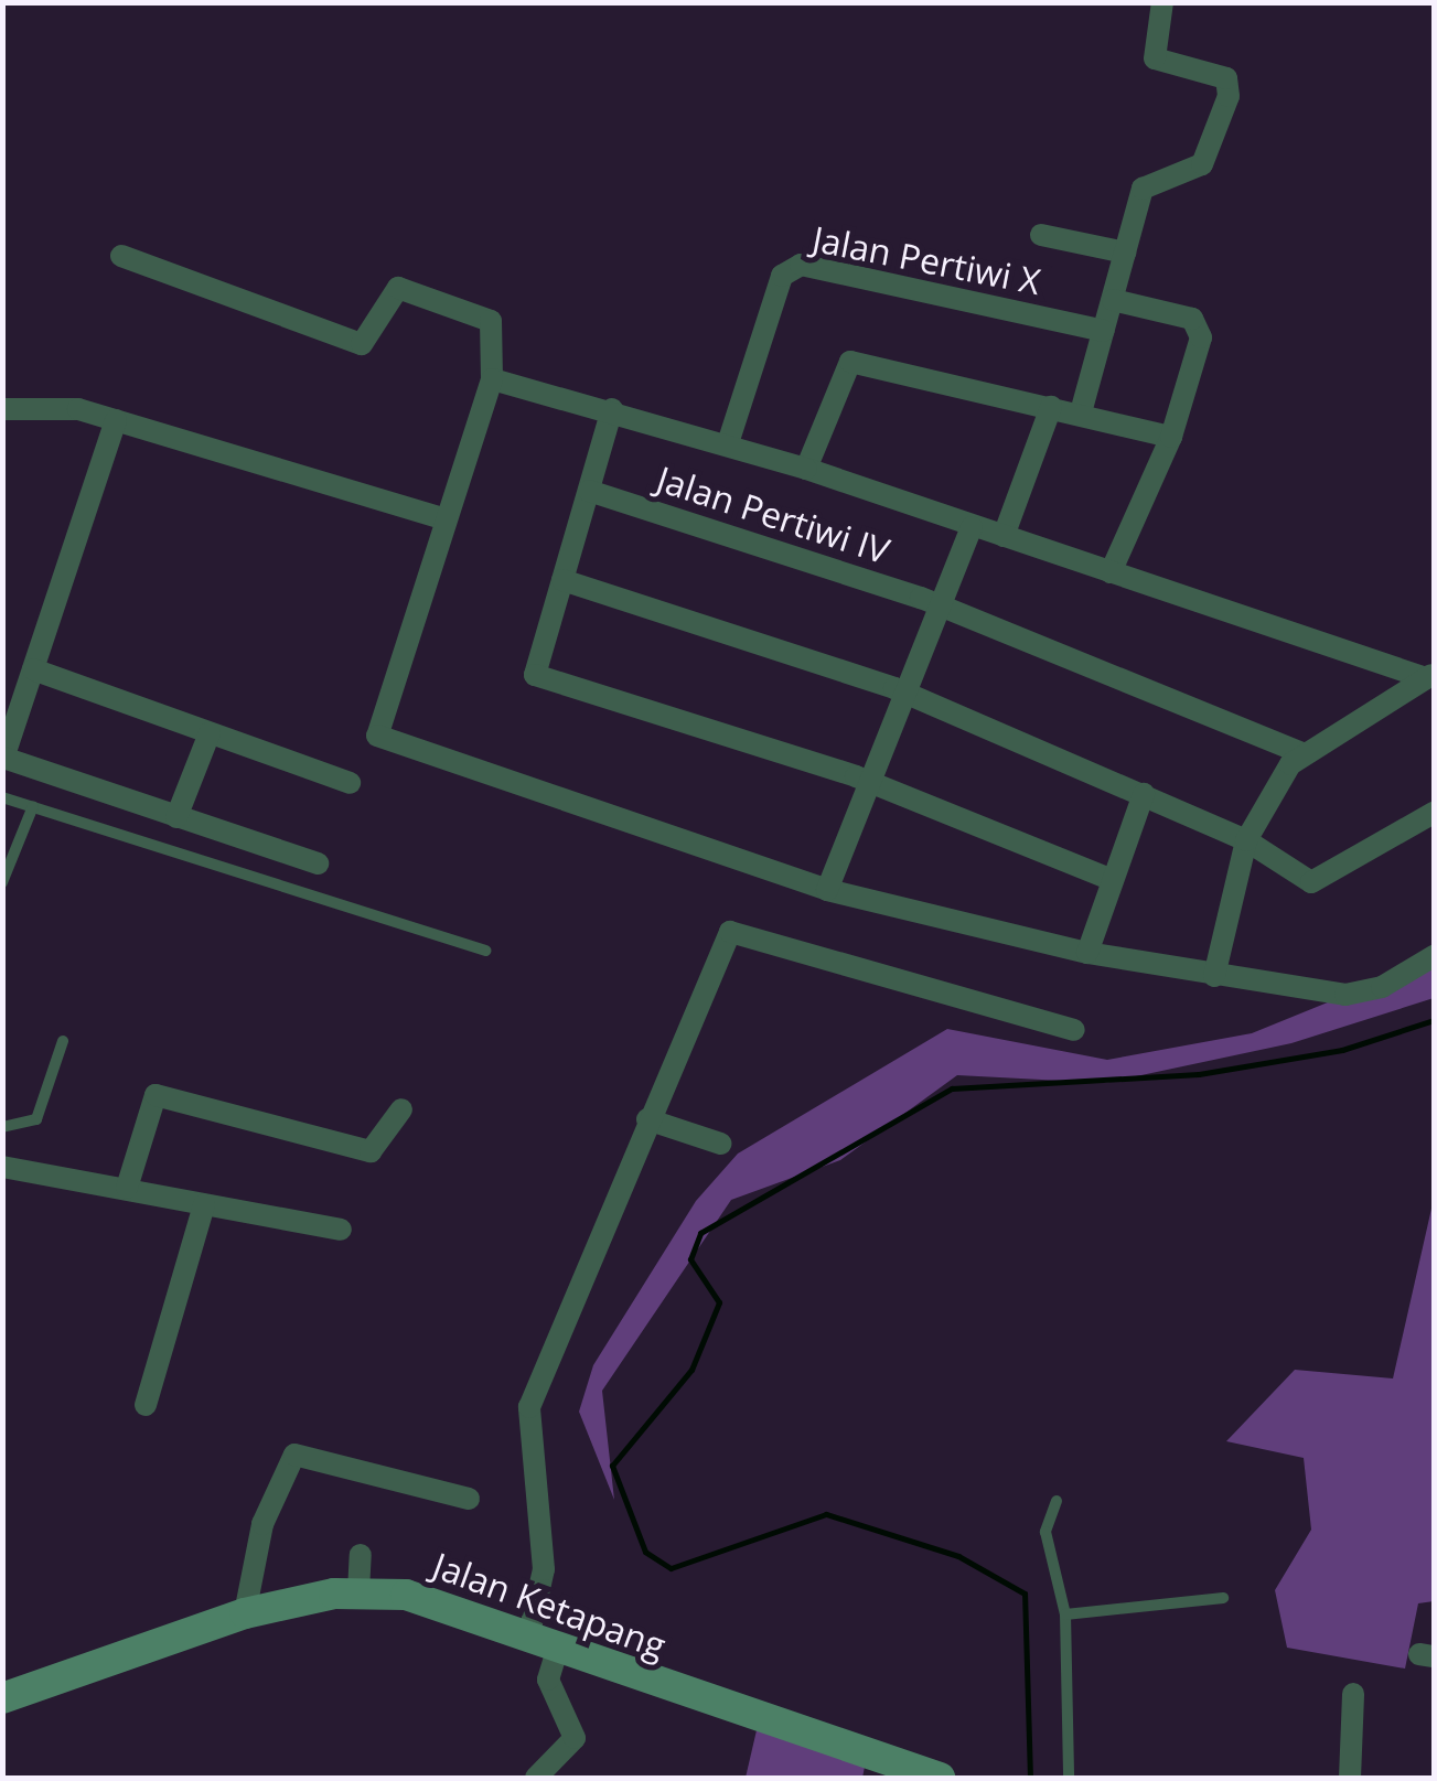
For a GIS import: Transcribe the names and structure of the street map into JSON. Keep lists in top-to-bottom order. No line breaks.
{"streets":{"street":["Jalan Pertiwi X","Jalan Pertiwi IV","Jalan Ketapang"]}}
